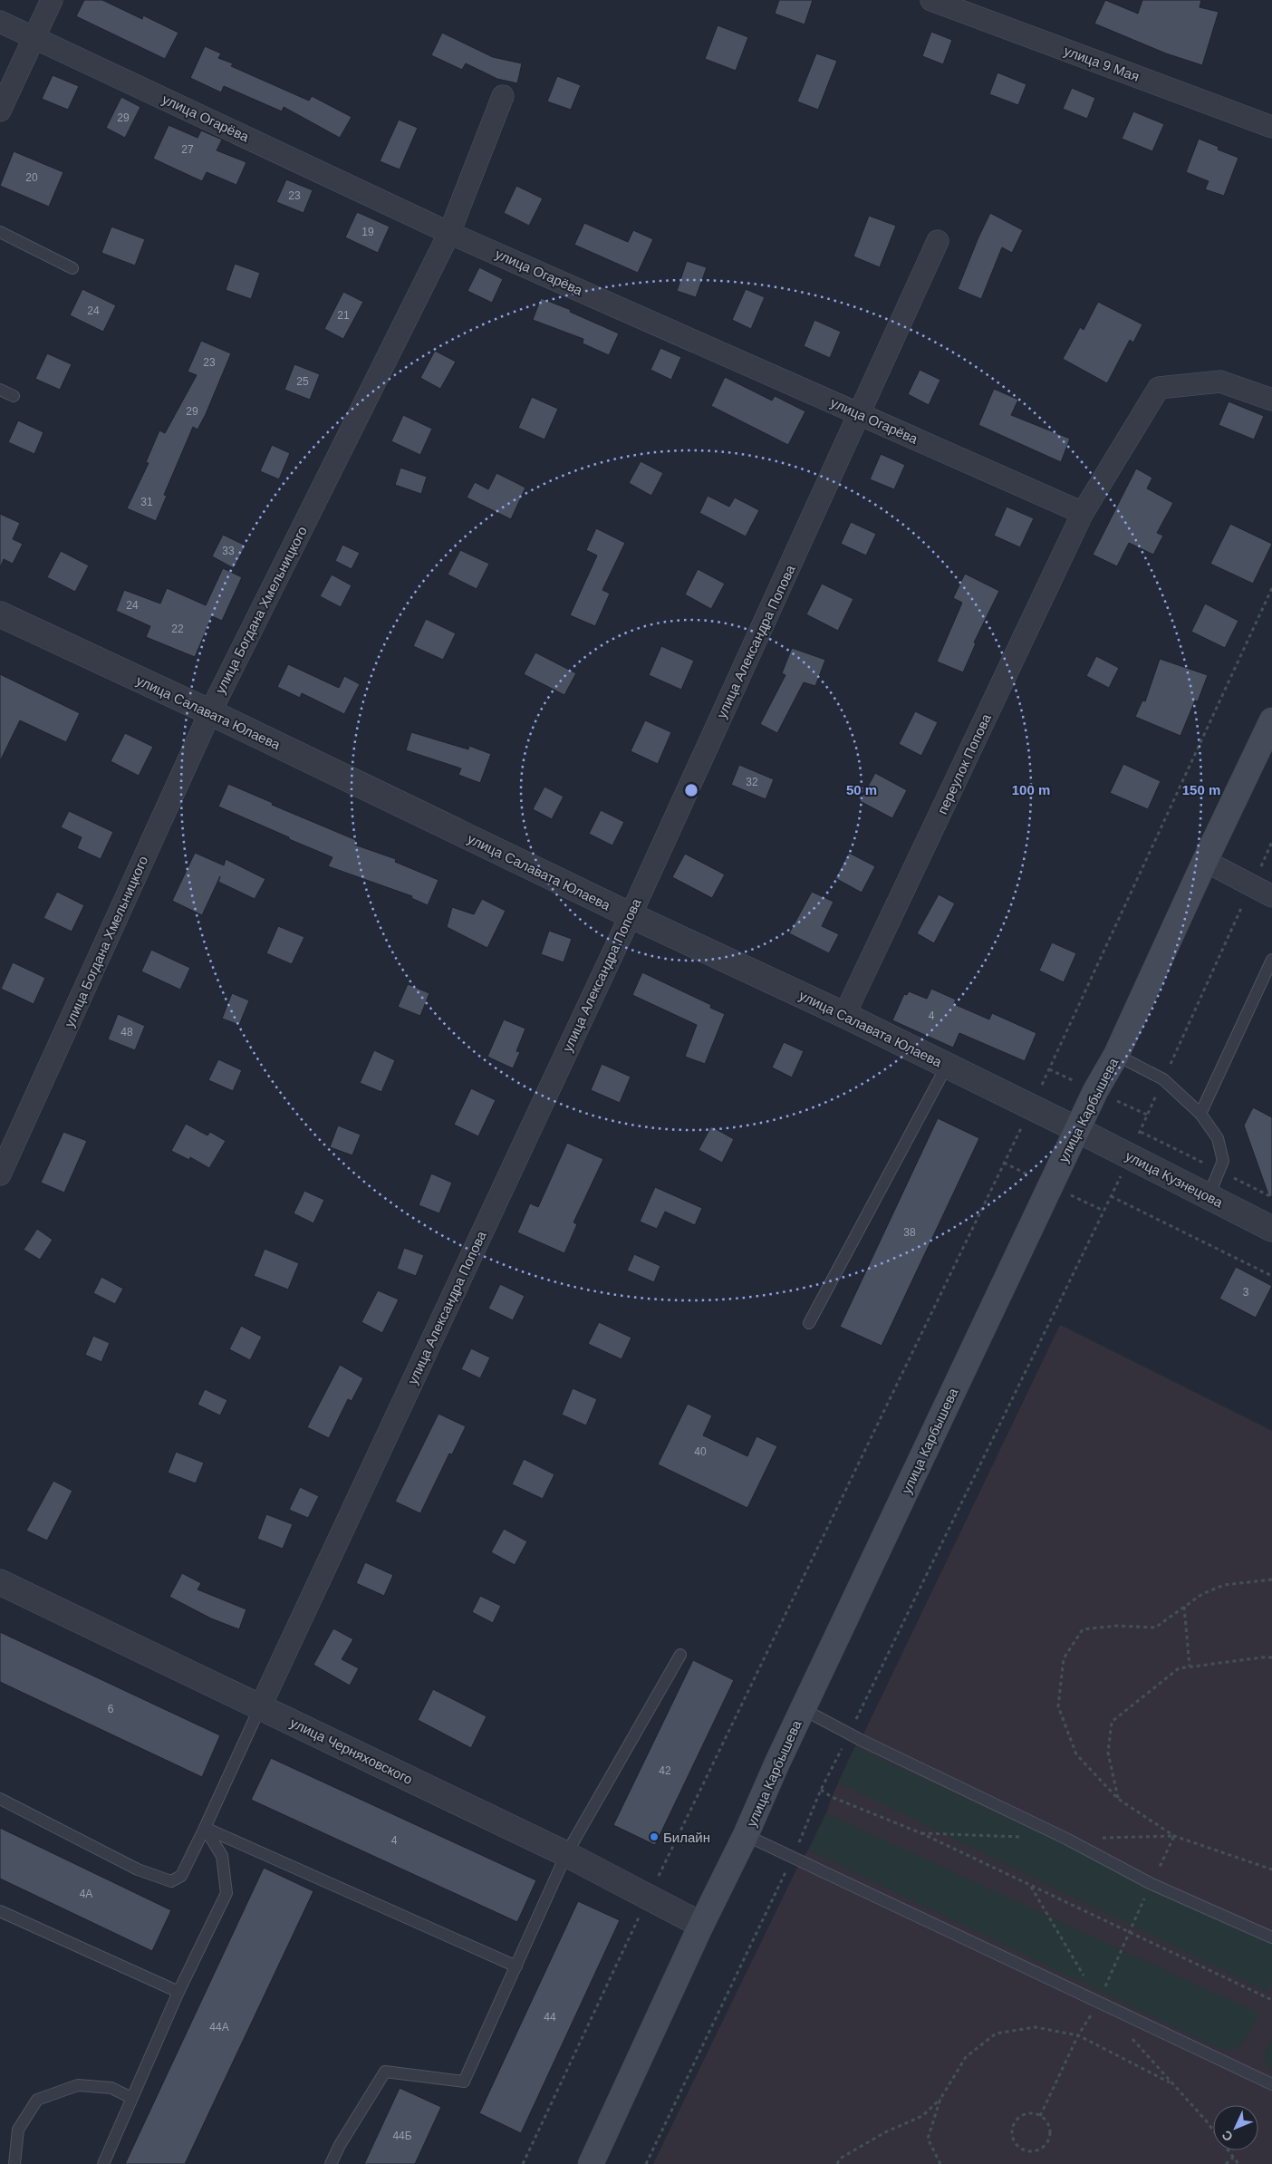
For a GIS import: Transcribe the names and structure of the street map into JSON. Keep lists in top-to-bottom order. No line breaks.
{"streets":{"main road":["улица Карбышева"],"street":["улица 9 Мая","улица Огарёва","улица Богдана Хмельницкого","улица Александра Попова","улица Салавата Юлаева","переулок Попова","улица Кузнецова","улица Черняховского"]},"crossings":[["улица Огарёва","улица Богдана Хмельницкого"],["улица Огарёва","улица Александра Попова"],["улица Огарёва","переулок Попова"],["улица Богдана Хмельницкого","улица Салавата Юлаева"],["улица Александра Попова","улица Салавата Юлаева"],["улица Александра Попова","улица Черняховского"],["улица Салавата Юлаева","переулок Попова"],["улица Салавата Юлаева","улица Карбышева"],["улица Салавата Юлаева","улица Кузнецова"],["улица Карбышева","улица Кузнецова"],["улица Карбышева","улица Черняховского"]],"places":["Билайн"],"house_numbers":["29","27","20","23","19","24","21","23","25","29","31","33","24","22","32","4","48","38","3","40","6","42","4","4А","44","44А","44Б"],"north":"bottom left","rings":["50 m","100 m","150 m"]}
